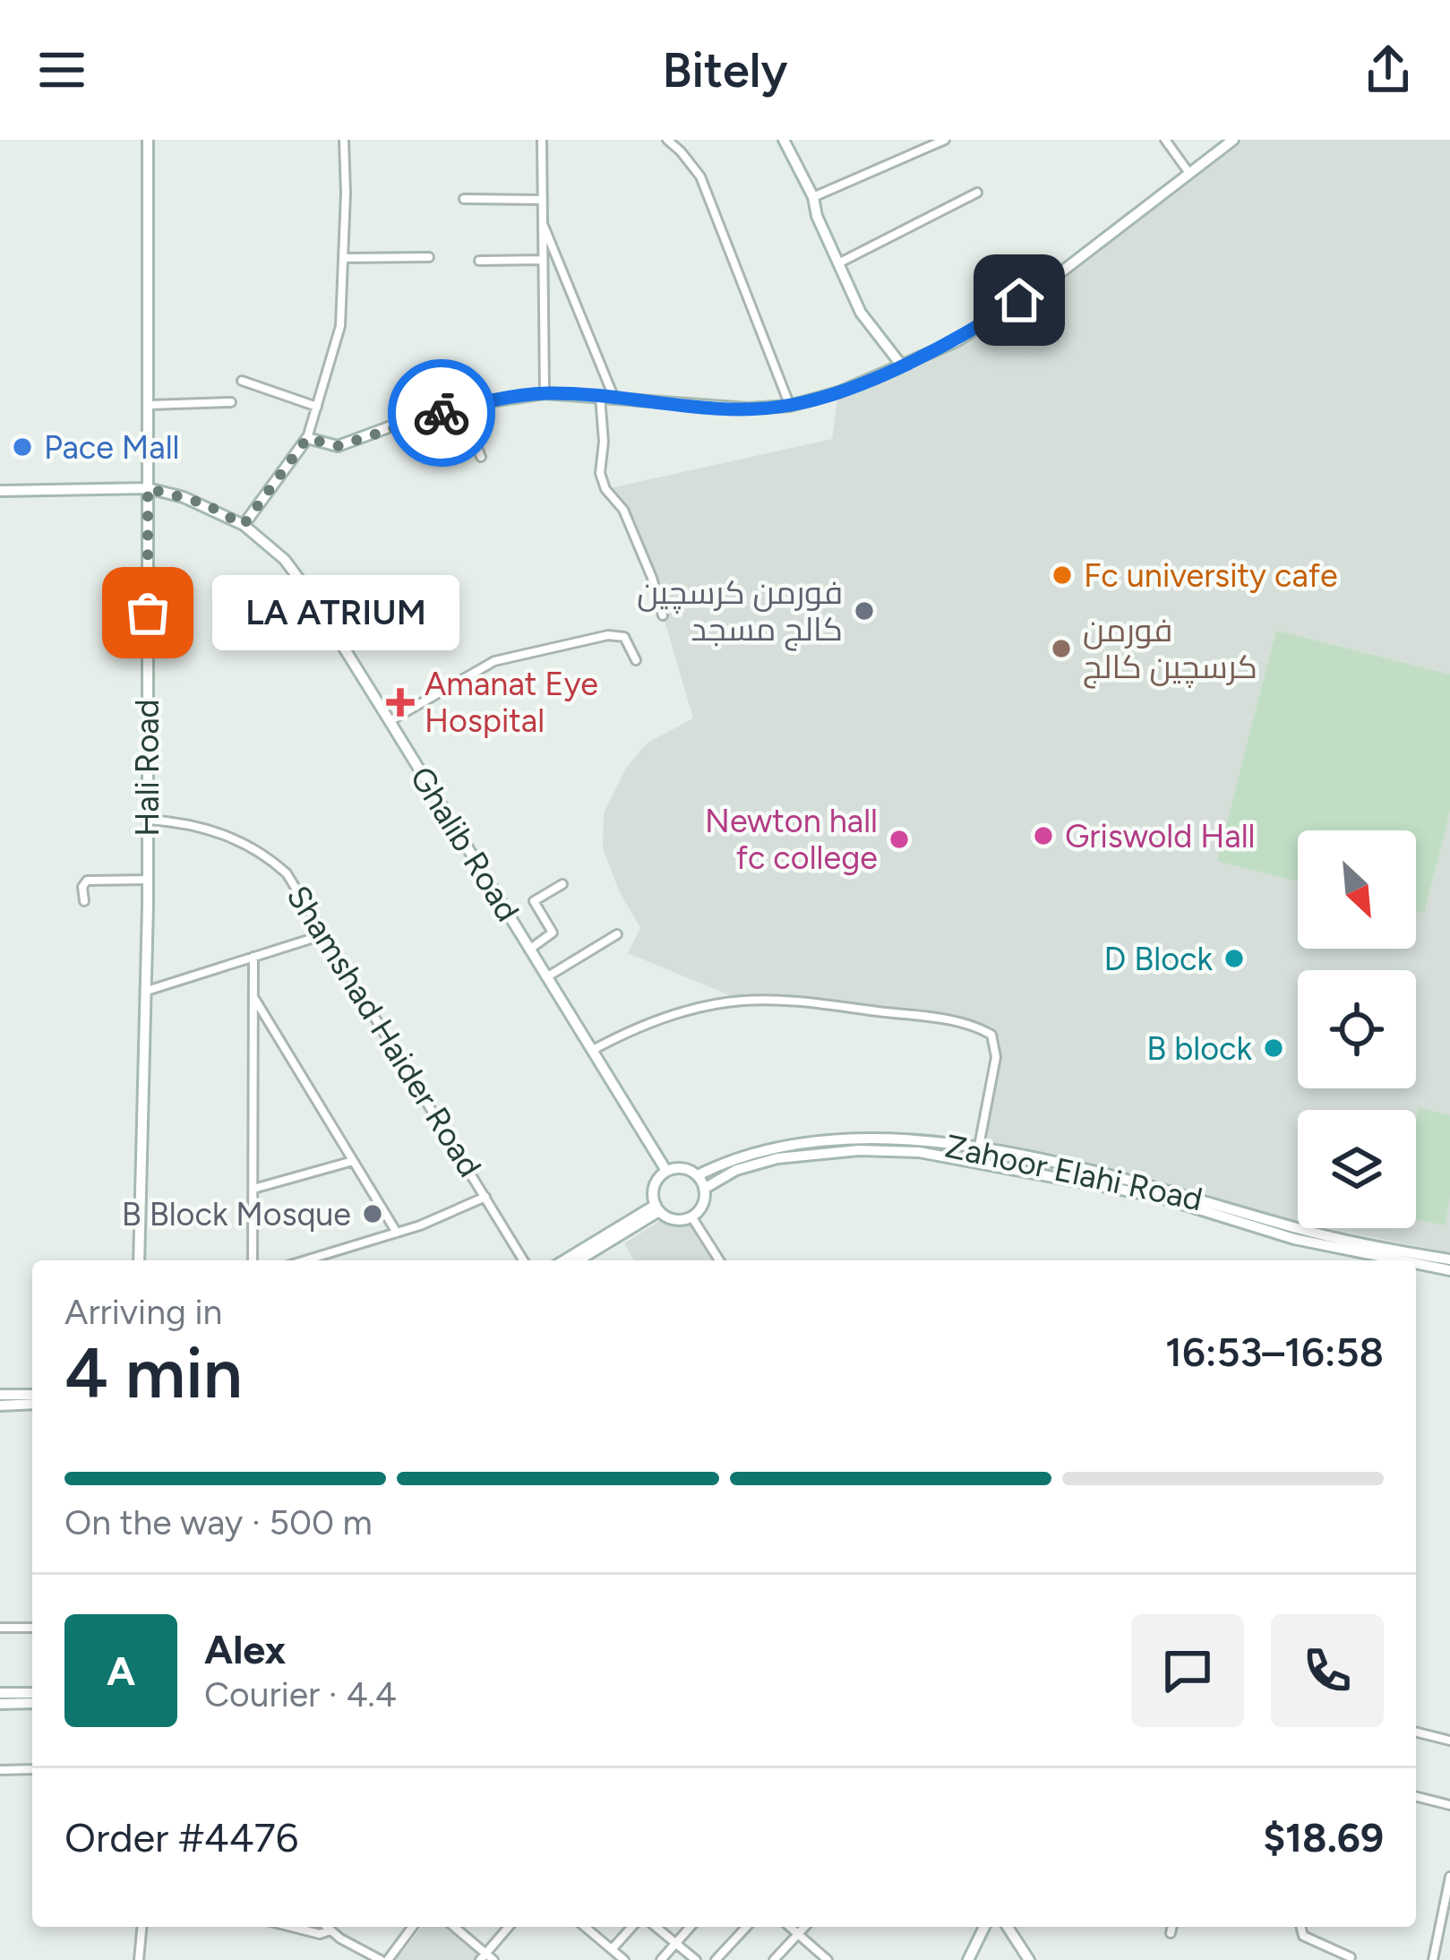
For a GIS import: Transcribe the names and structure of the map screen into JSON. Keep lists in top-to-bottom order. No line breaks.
{"streets":{"street":["Hali Road","Ghalib Road","Shamshad Haider Road","Zahoor Elahi Road"]},"crossings":[["Hali Road","Ghalib Road"],["Hali Road","Shamshad Haider Road"],["Ghalib Road","Zahoor Elahi Road"]],"places":{"other":["Pace Mall","Fc university cafe","فورمن کرسچین کالج مسجد","LA ATRIUM","فورمن کرسچین کالج","Griswold Hall","Newton hall fc college","D Block","B block","B Block Mosque"],"health":["Amanat Eye Hospital"]},"north":"bottom right","page":{"header":"Bitely","bubble":"LA ATRIUM","heading":["4 min","Arriving in","16:53–16:58"],"panel":["Alex","Courier · 4.4","Order #4476","$18.69"],"bar":"On the way · 500 m","round":"A"}}
